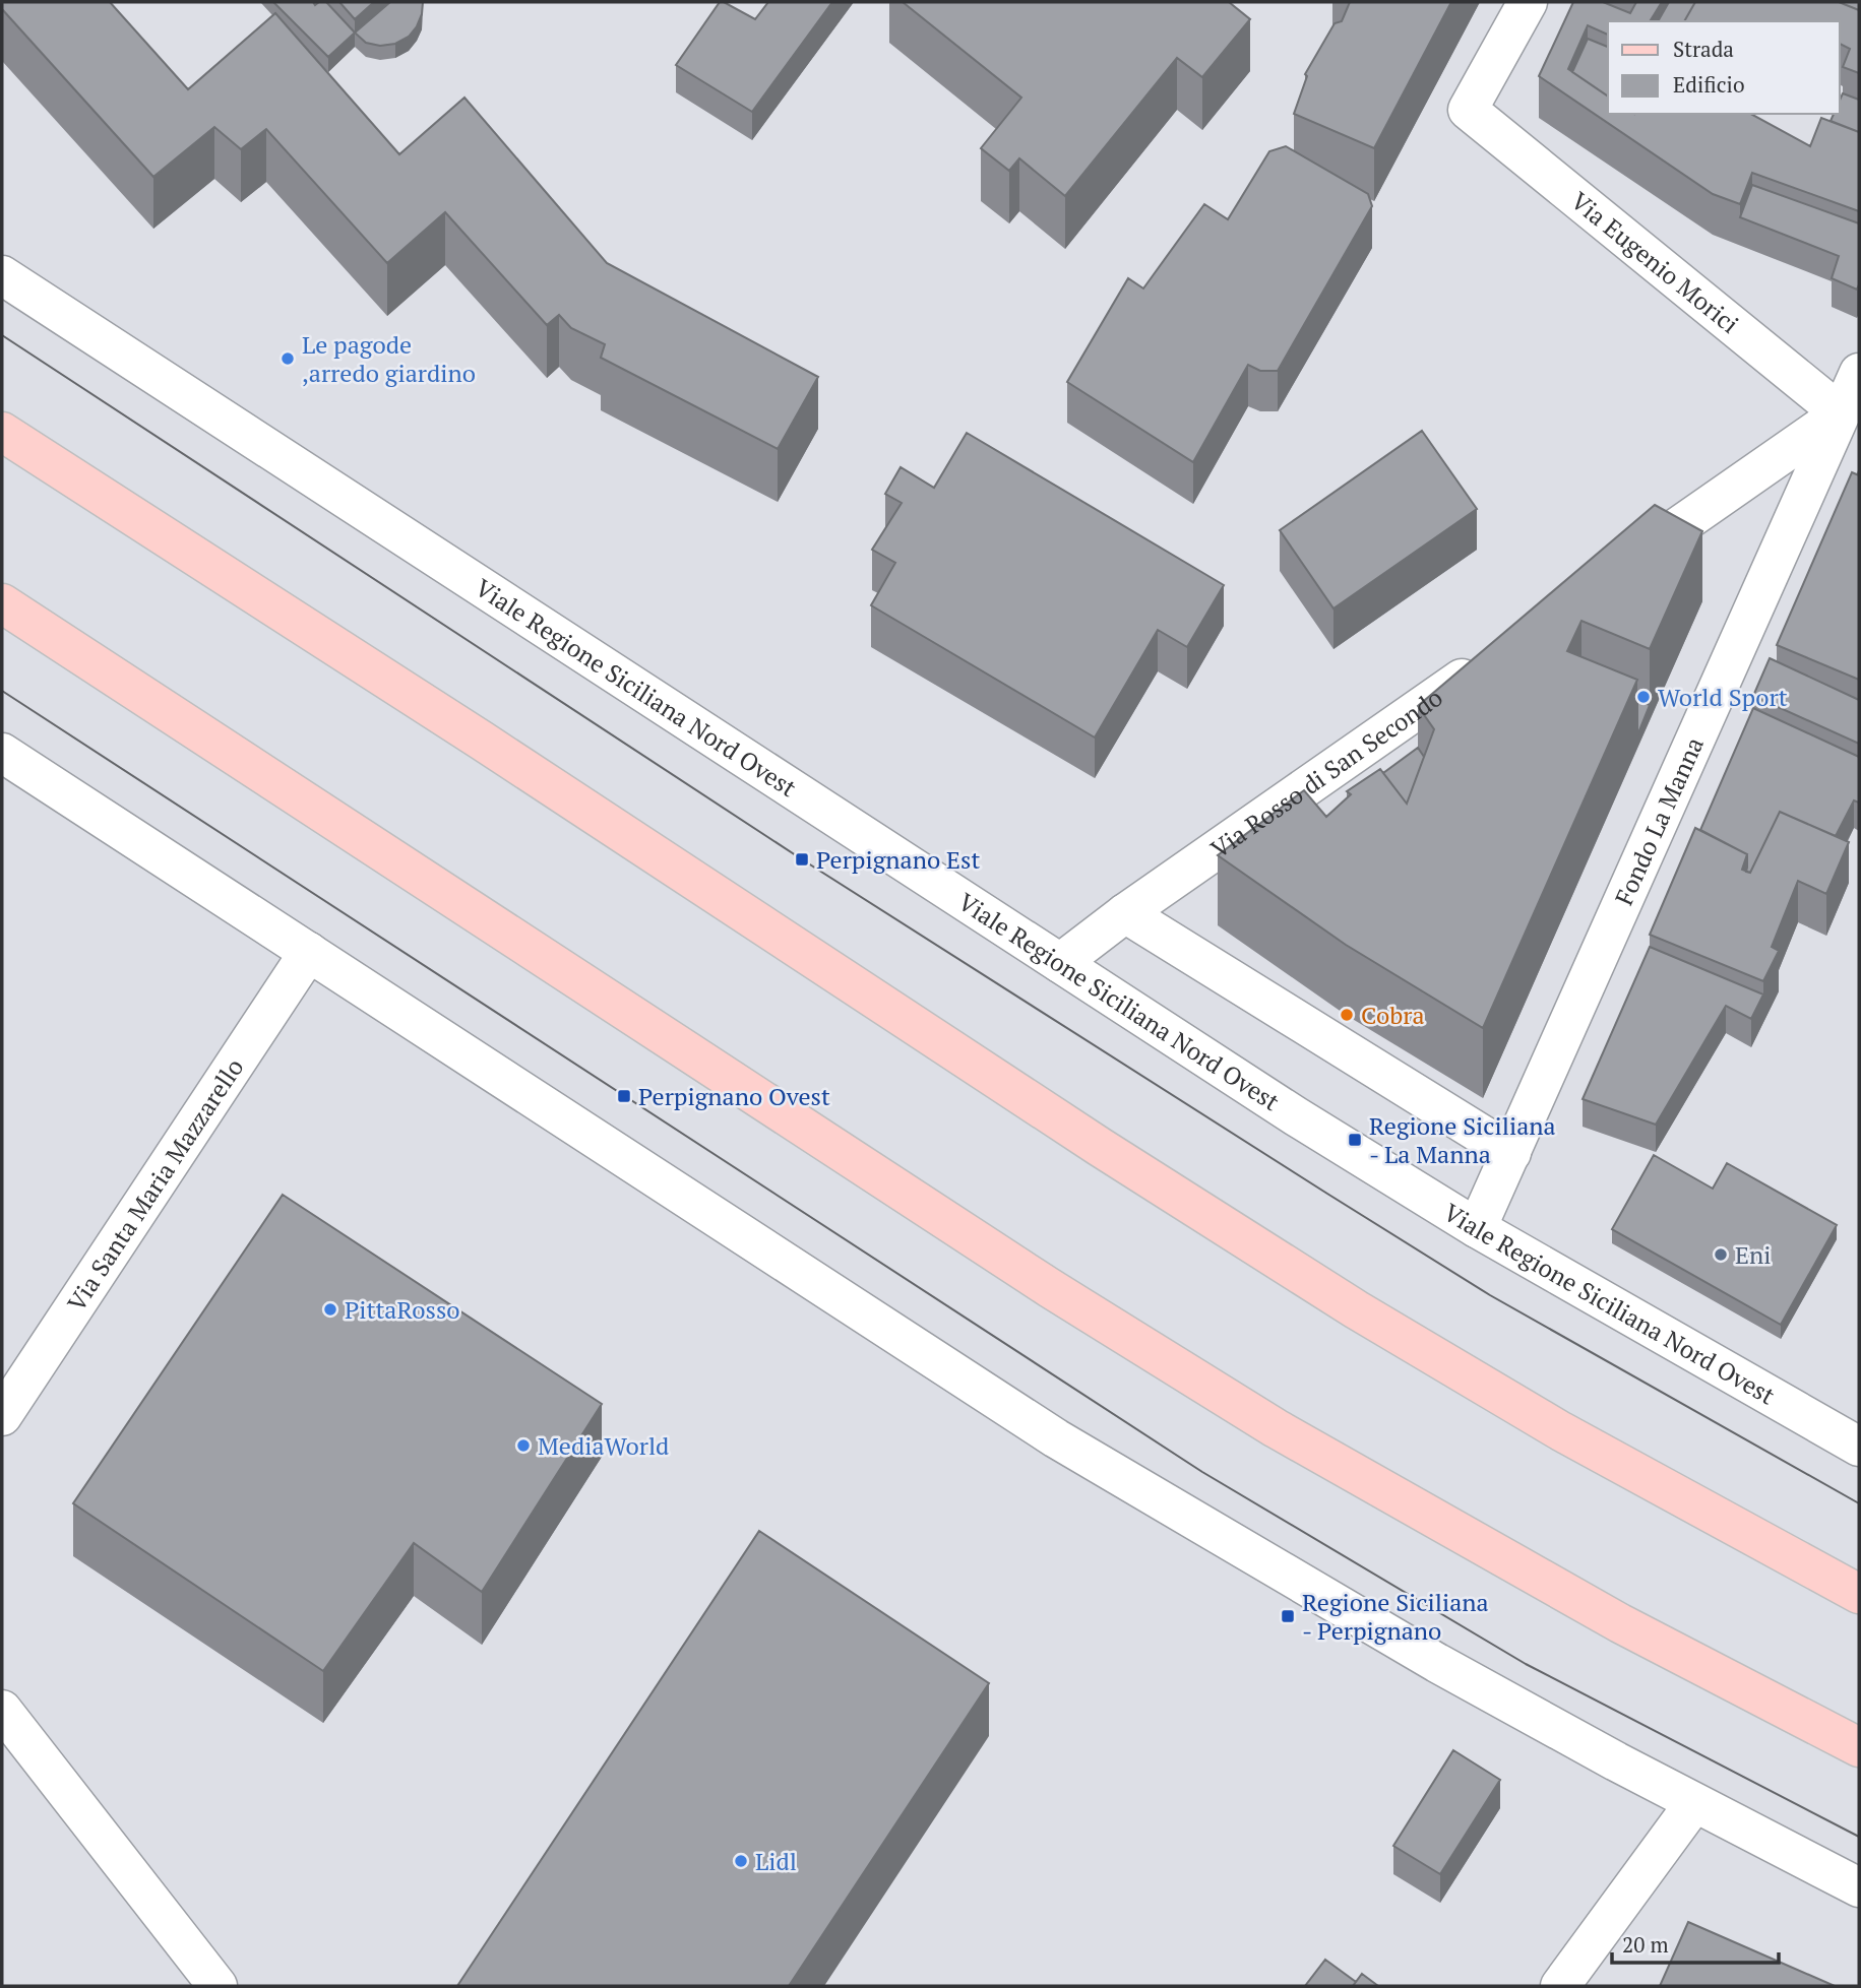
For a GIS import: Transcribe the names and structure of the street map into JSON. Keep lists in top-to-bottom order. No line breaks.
{"streets":{"street":["Via Eugenio Morici","Viale Regione Siciliana Nord Ovest","Via Rosso di San Secondo","Fondo La Manna","Via Santa Maria Mazzarello"]},"crossings":[["Via Eugenio Morici","Fondo La Manna"],["Viale Regione Siciliana Nord Ovest","Via Rosso di San Secondo"],["Viale Regione Siciliana Nord Ovest","Fondo La Manna"]],"places":{"other":["Le pagode ,arredo giardino","World Sport","Cobra","Eni","PittaRosso","MediaWorld","Lidl"],"transit":["Perpignano Est","Perpignano Ovest","Regione Siciliana - La Manna","Regione Siciliana - Perpignano"]},"legend":["Strada","Edificio"],"scale_bar":"20 m"}
